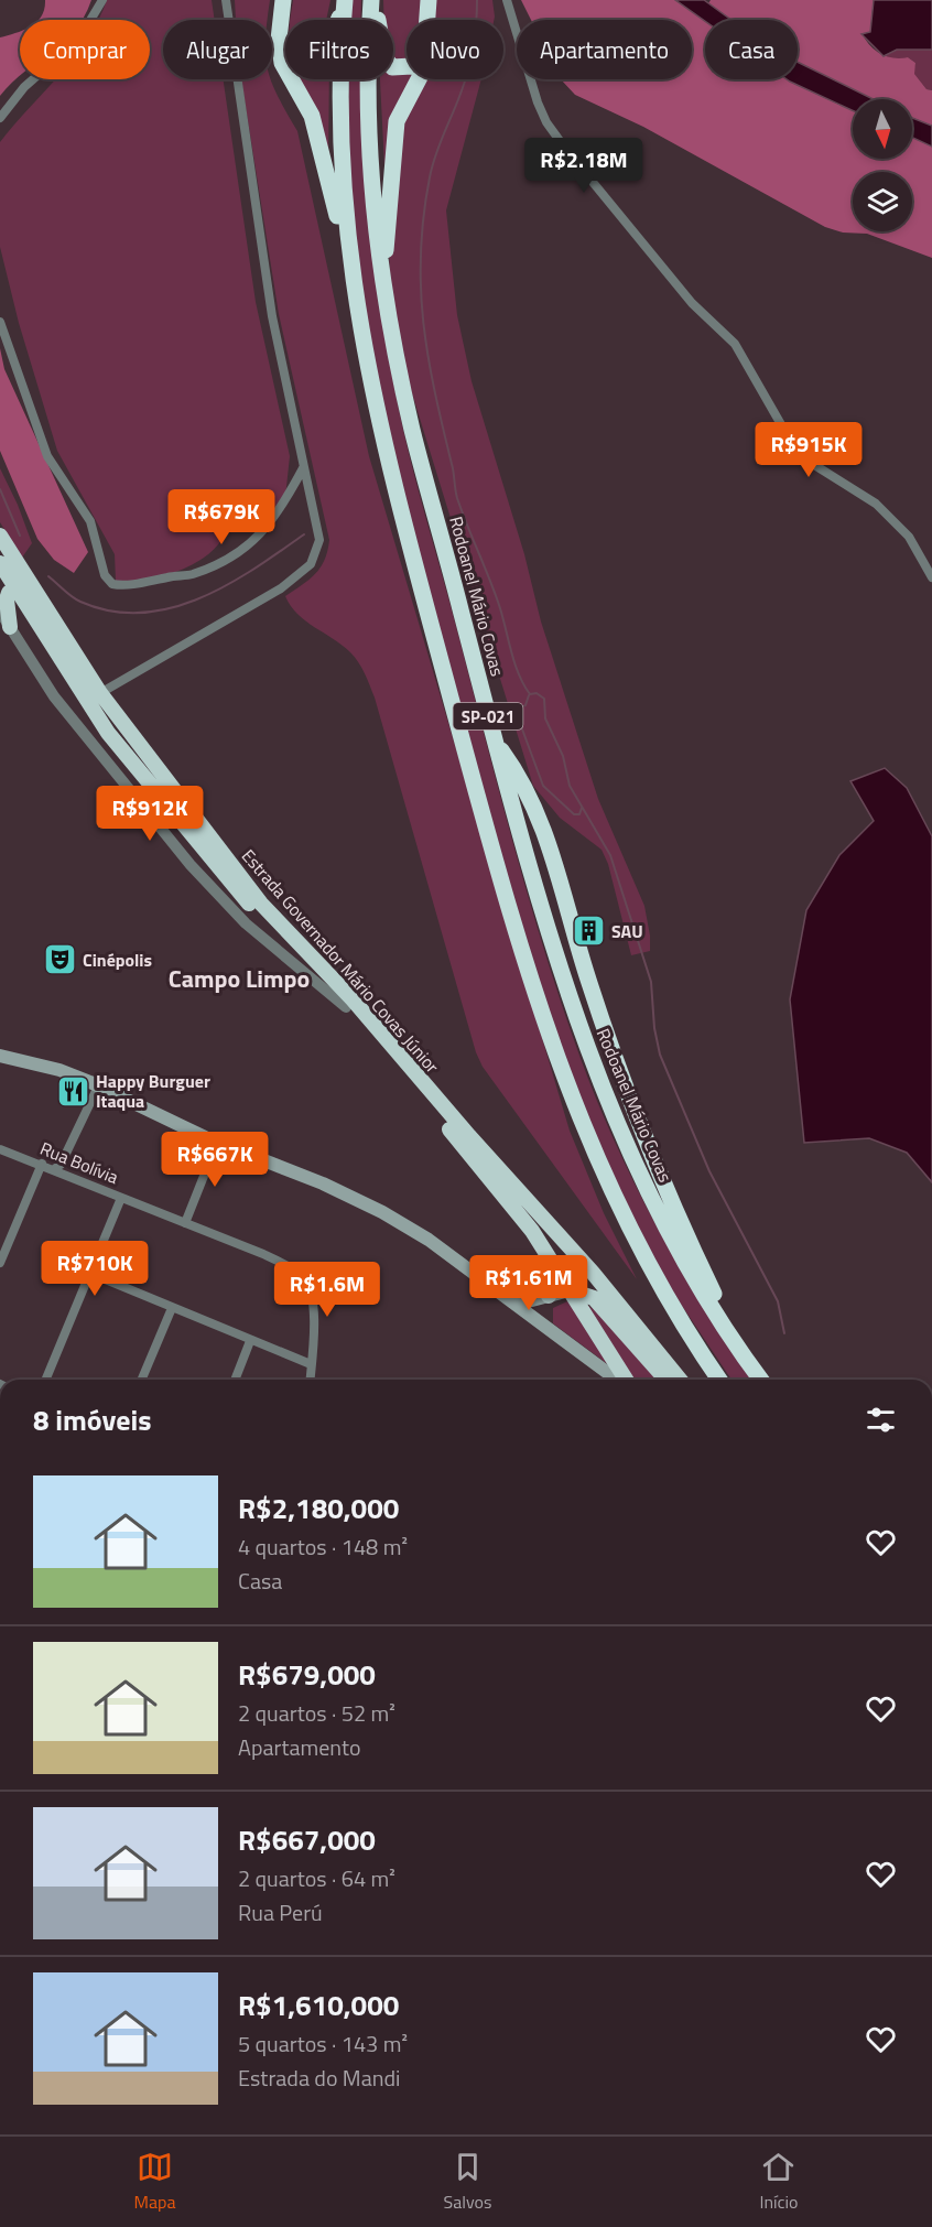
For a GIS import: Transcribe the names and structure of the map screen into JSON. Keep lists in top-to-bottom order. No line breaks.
{"streets":{"highway":["Rodoanel Mário Covas","SP-021","Estrada Governador Mário Covas Júnior"],"street":["Rua Bolívia"]},"districts":["Campo Limpo"],"places":{"building":["SAU"],"theatre":["Cinépolis"],"restaurant":["Happy Burguer Itaqua"]},"north":"bottom","page":{"chip":["Comprar","Alugar","Filtros","Novo","Apartamento","Casa"],"price":["R$2.18M","R$915K","R$679K","R$912K","R$667K","R$710K","R$1.61M","R$1.6M"],"heading":"8 imóveis","list":[{"name":"R$2,180,000","note":"4 quartos · 148 m² · Casa"},{"name":"R$679,000","note":"2 quartos · 52 m² · Apartamento"},{"name":"R$667,000","note":"2 quartos · 64 m² · Rua Perú"},{"name":"R$1,610,000","note":"5 quartos · 143 m² · Estrada do Mandi"}],"tabs":["Mapa","Salvos","Início"]}}
